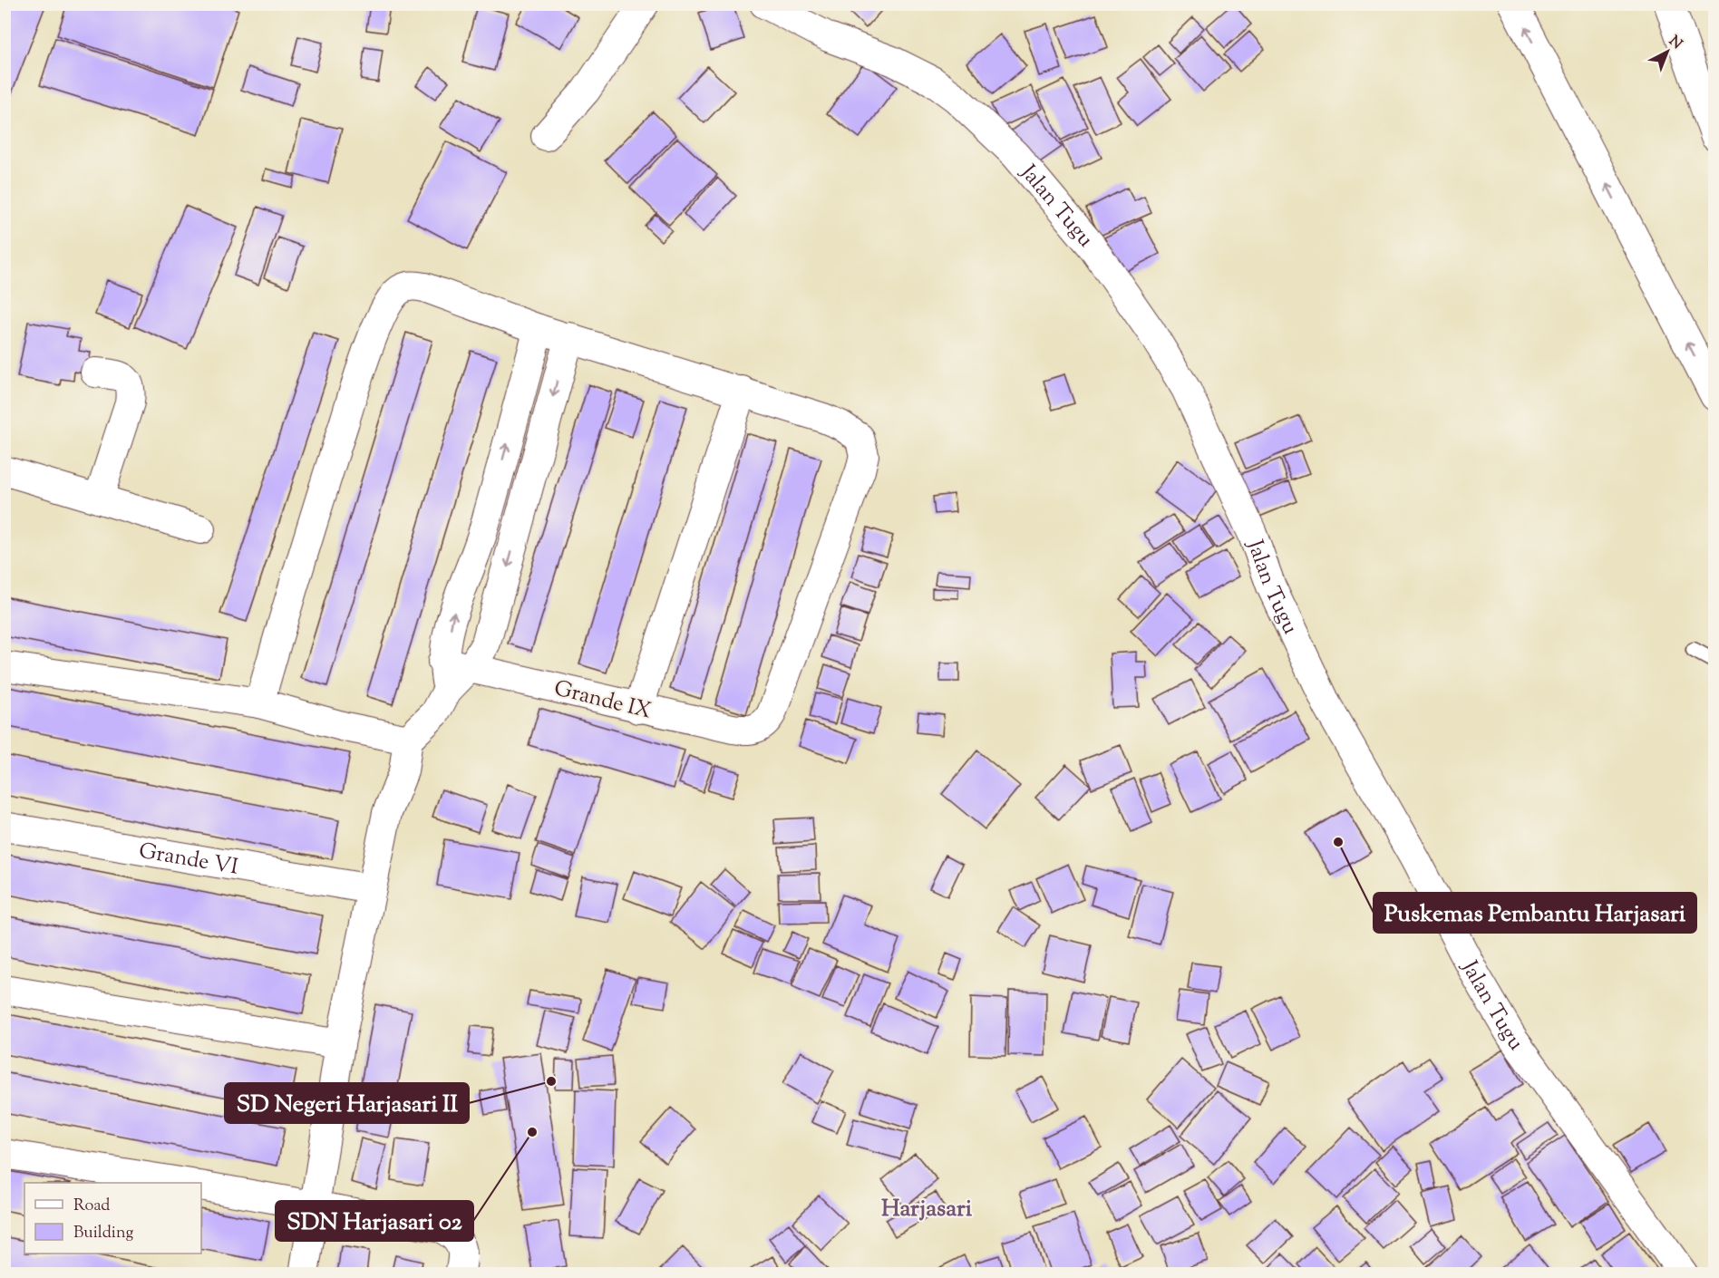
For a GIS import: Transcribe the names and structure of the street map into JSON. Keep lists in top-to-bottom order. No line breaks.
{"streets":{"street":["Jalan Tugu","Grande IX","Grande VI"]},"districts":["Harjasari"],"places":["Puskemas Pembantu Harjasari","SD Negeri Harjasari II","SDN Harjasari 02"],"legend":["Road","Building"],"north":"top right"}
